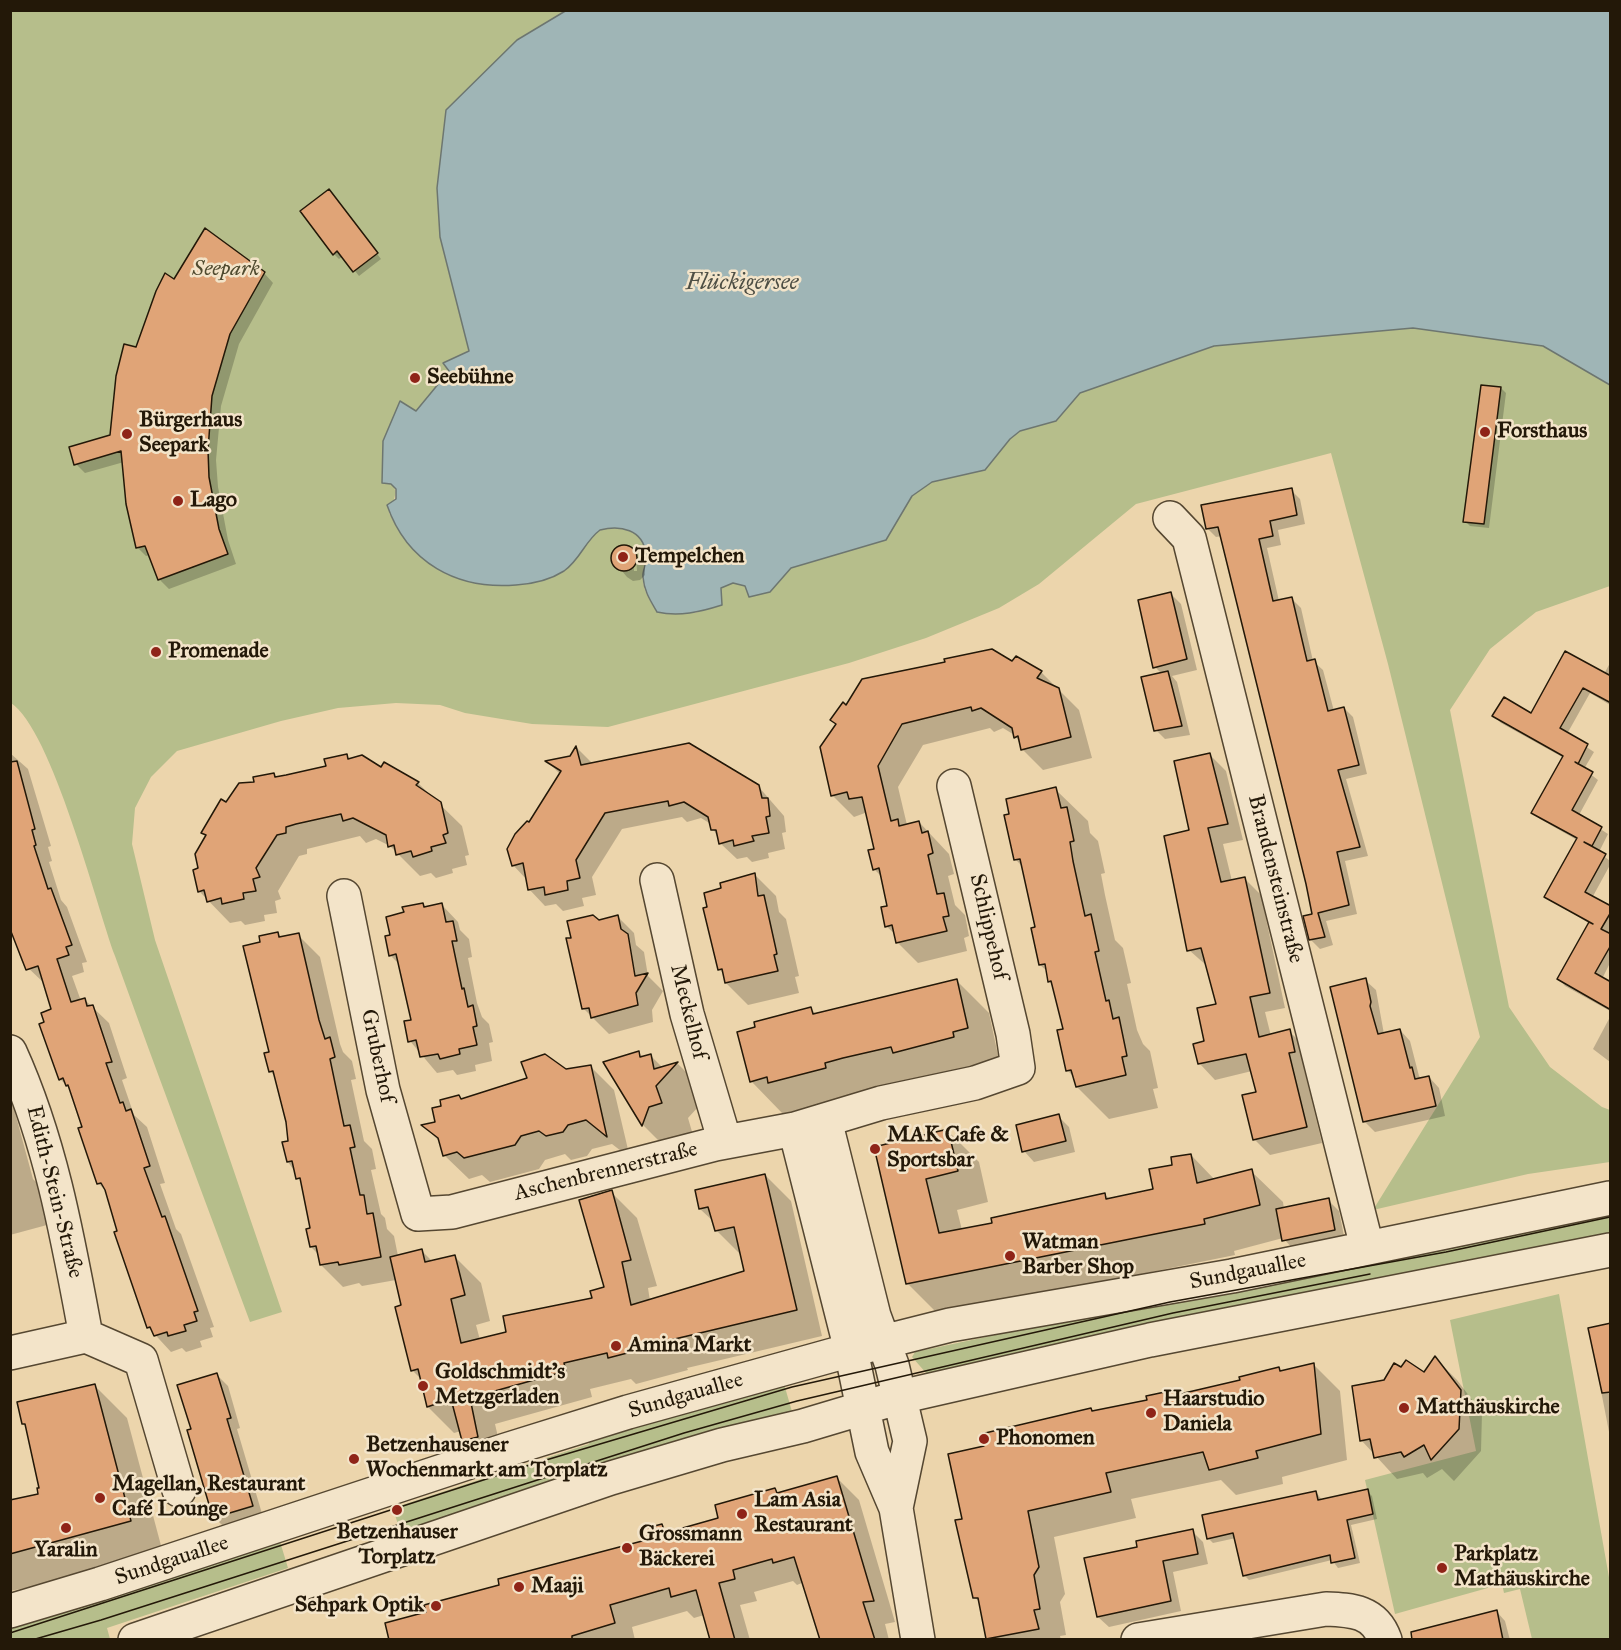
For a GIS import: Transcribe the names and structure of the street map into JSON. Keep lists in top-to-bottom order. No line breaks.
{"streets":{"street":["Brandensteinstraße","Schlippehof","Meckelhof","Gruberhof","Aschenbrennerstraße","Edith-Stein-Straße","Sundgauallee"]},"crossings":[["Brandensteinstraße","Sundgauallee"],["Schlippehof","Aschenbrennerstraße"],["Meckelhof","Aschenbrennerstraße"],["Gruberhof","Aschenbrennerstraße"]],"water":["Flückigersee"],"parks":["Seepark"],"places":["Seebühne","Forsthaus","Bürgerhaus Seepark","Lago","Tempelchen","Promenade","MAK Cafe & Sportsbar","Watman Barber Shop","Amina Markt","Goldschmidt's Metzgerladen","Matthäuskirche","Haarstudio Daniela","Phonomen","Betzenhausener Wochenmarkt am Torplatz","Magellan, Restaurant Café Lounge","Betzenhauser Torplatz","Lam Asia Restaurant","Yaralin","Grossmann Bäckerei","Parkplatz Mathäuskirche","Maaji","Sehpark Optik"]}
